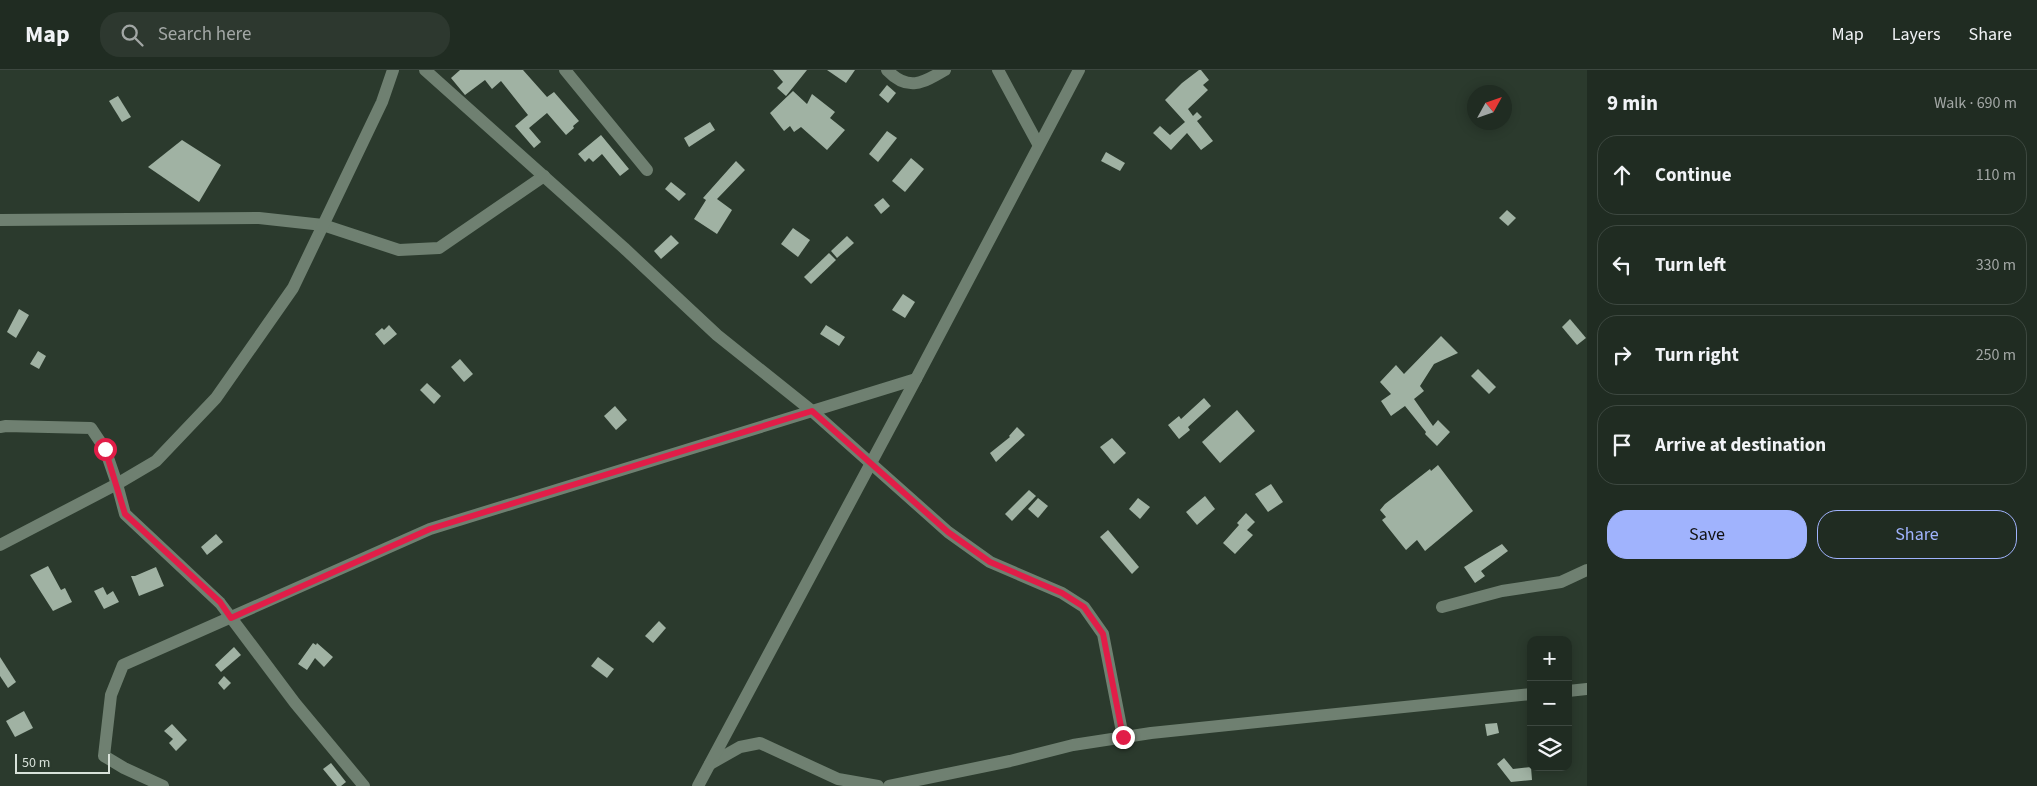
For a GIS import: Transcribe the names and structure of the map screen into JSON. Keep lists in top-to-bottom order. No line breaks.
{"scale_bar":"50 m","north":"top right","page":{"header":"Map","search":"Search here","nav":["Map","Layers","Share"],"heading":["9 min","Walk · 690 m"],"list":[["Continue","110 m"],["Turn left","330 m"],["Turn right","250 m"],"Arrive at destination"],"buttons":["Save","Share"],"map_buttons":["+","−"],"scale":"50 m"}}
